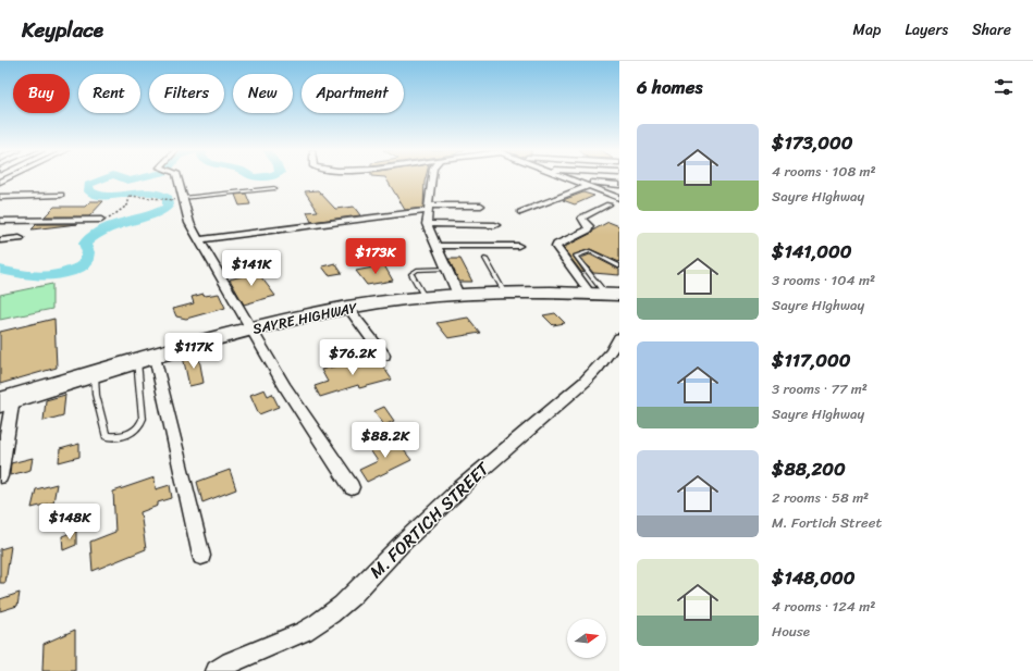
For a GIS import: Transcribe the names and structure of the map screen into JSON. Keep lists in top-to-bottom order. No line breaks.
{"streets":{"highway":["SAYRE HIGHWAY"],"street":["M. FORTICH STREET"]},"north":"right","page":{"header":"Keyplace","nav":["Map","Layers","Share"],"heading":"6 homes","chip":["Buy","Rent","Filters","New","Apartment"],"list":[{"name":"$173,000","note":"4 rooms · 108 m² · Sayre Highway"},{"name":"$141,000","note":"3 rooms · 104 m² · Sayre Highway"},{"name":"$117,000","note":"3 rooms · 77 m² · Sayre Highway"},{"name":"$88,200","note":"2 rooms · 58 m² · M. Fortich Street"},{"name":"$148,000","note":"4 rooms · 124 m² · House"}],"price":["$173K","$141K","$117K","$76.2K","$88.2K","$148K"]}}
